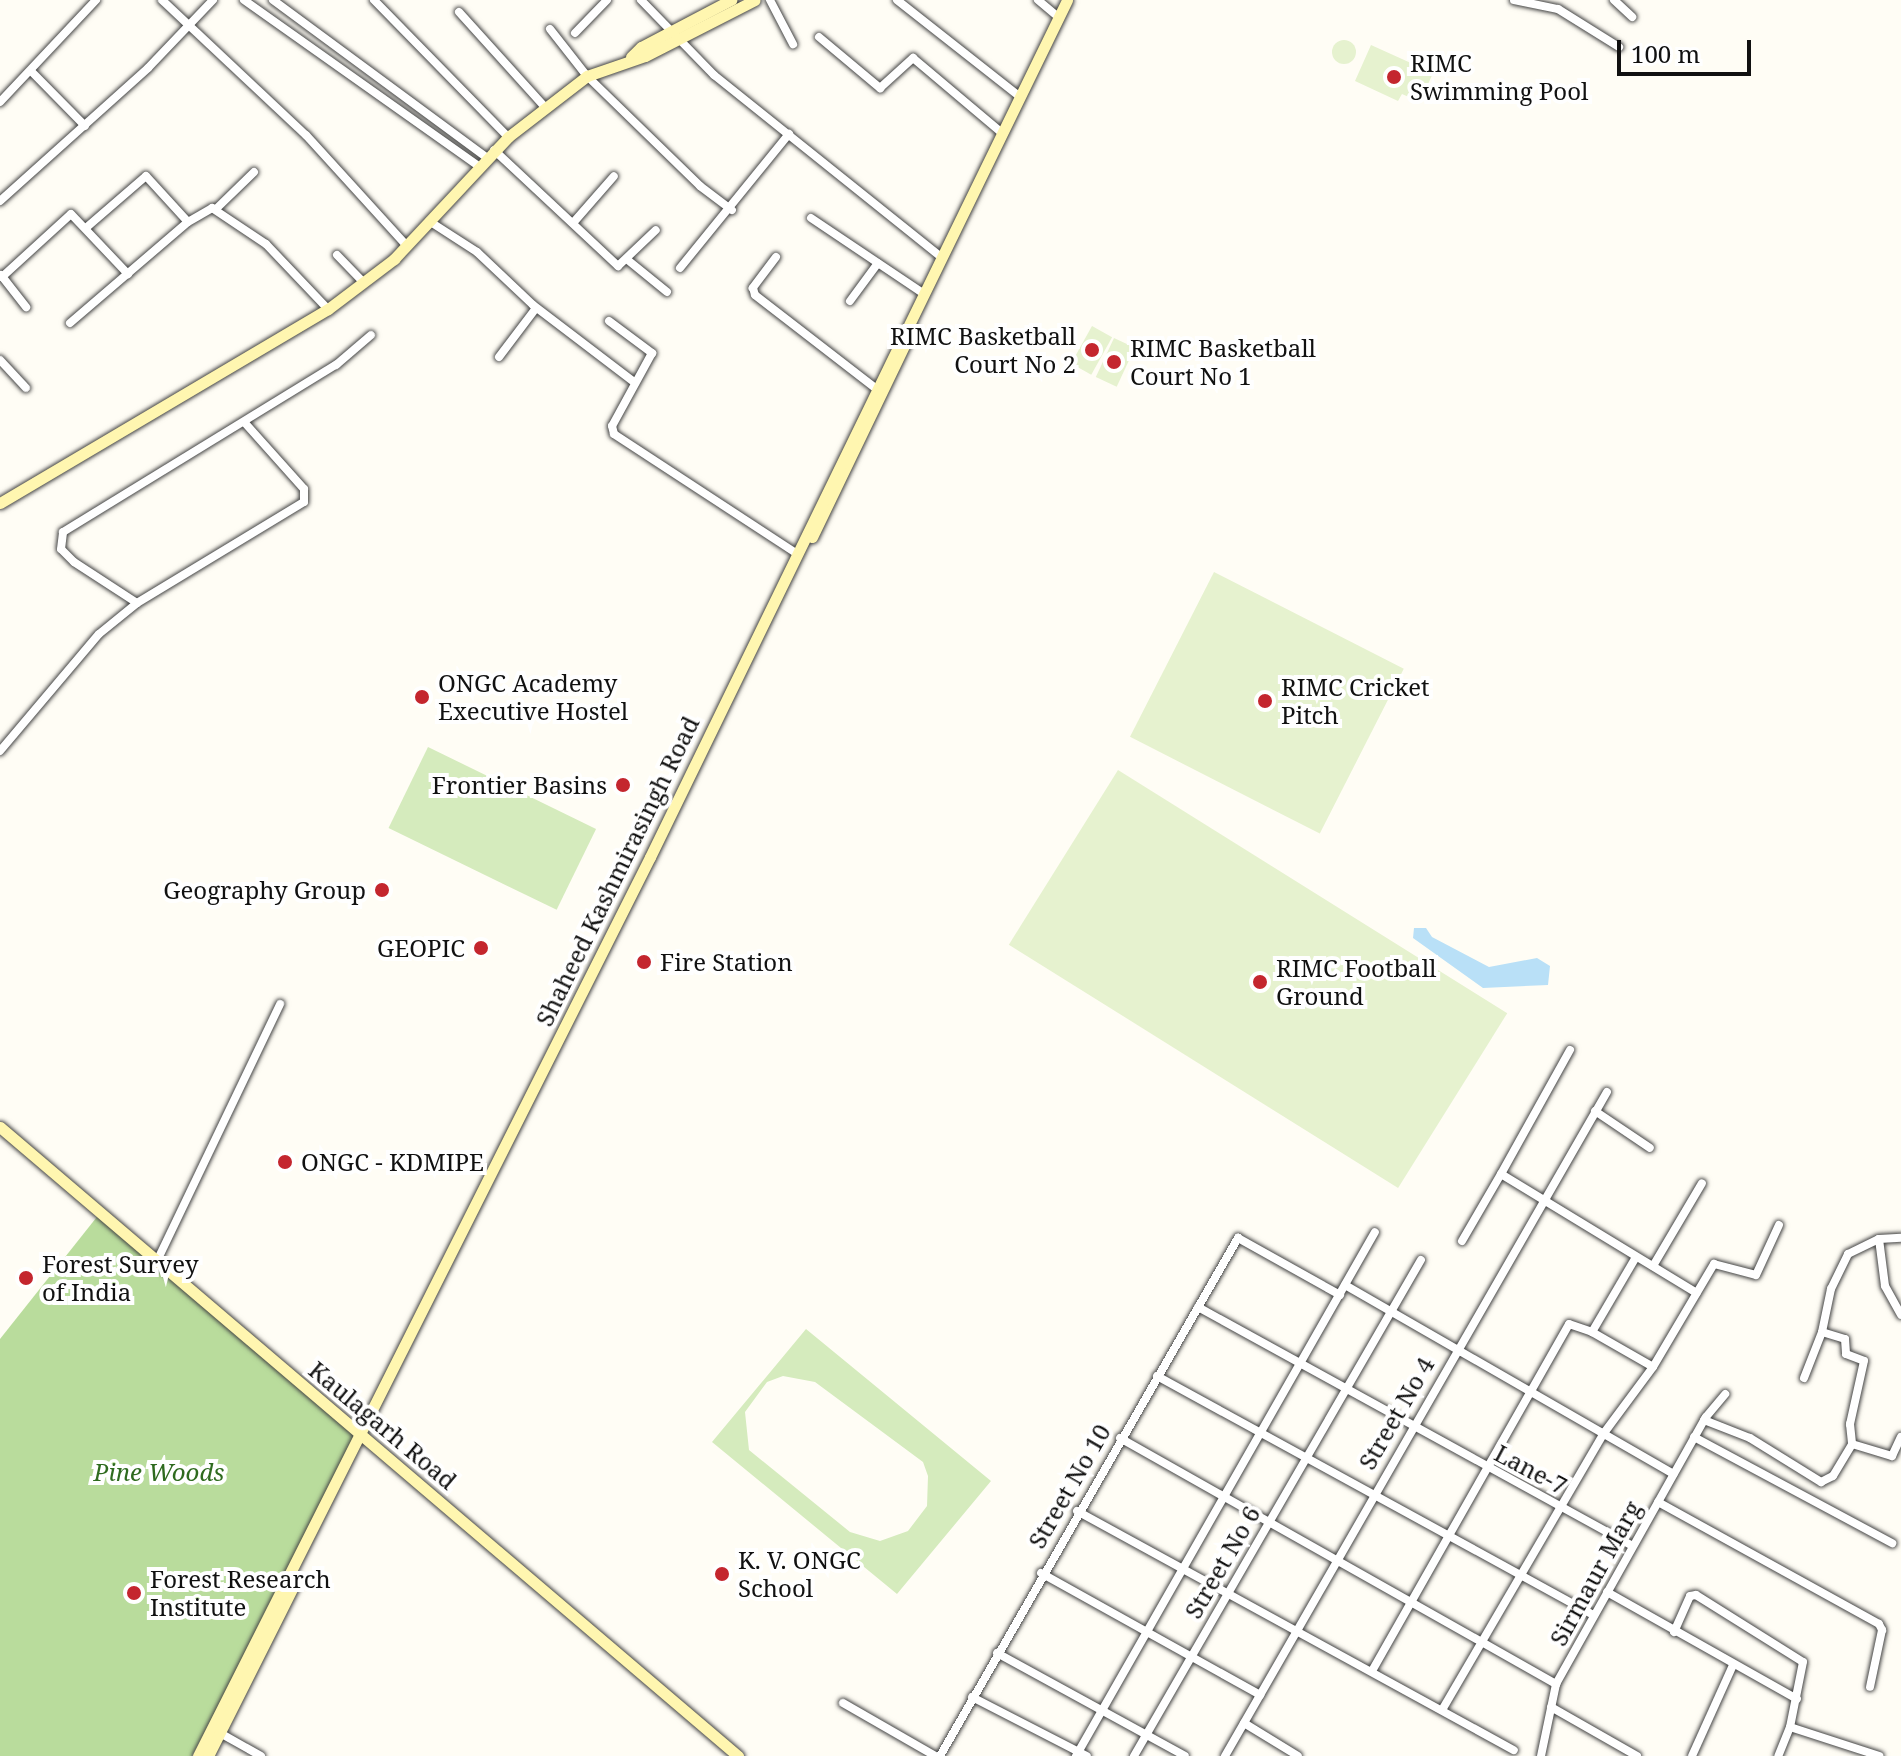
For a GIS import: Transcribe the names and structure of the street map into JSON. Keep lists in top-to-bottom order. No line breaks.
{"streets":{"street":["Shaheed Kashmirasingh Road","Street No 4","Kaulagarh Road","Lane-7","Street No 10","Street No 6","Sirmaur Marg"]},"crossings":[["Shaheed Kashmirasingh Road","Kaulagarh Road"],["Street No 4","Lane-7"],["Lane-7","Street No 10"],["Lane-7","Street No 6"],["Lane-7","Sirmaur Marg"]],"parks":["Pine Woods"],"places":["RIMC Swimming Pool","RIMC Basketball Court No 2","RIMC Basketball Court No 1","ONGC Academy Executive Hostel","RIMC Cricket Pitch","Frontier Basins","Geography Group","GEOPIC","Fire Station","RIMC Football Ground","ONGC - KDMIPE","Forest Survey of India","K. V. ONGC School","Forest Research Institute"],"scale_bar":"100 m"}
